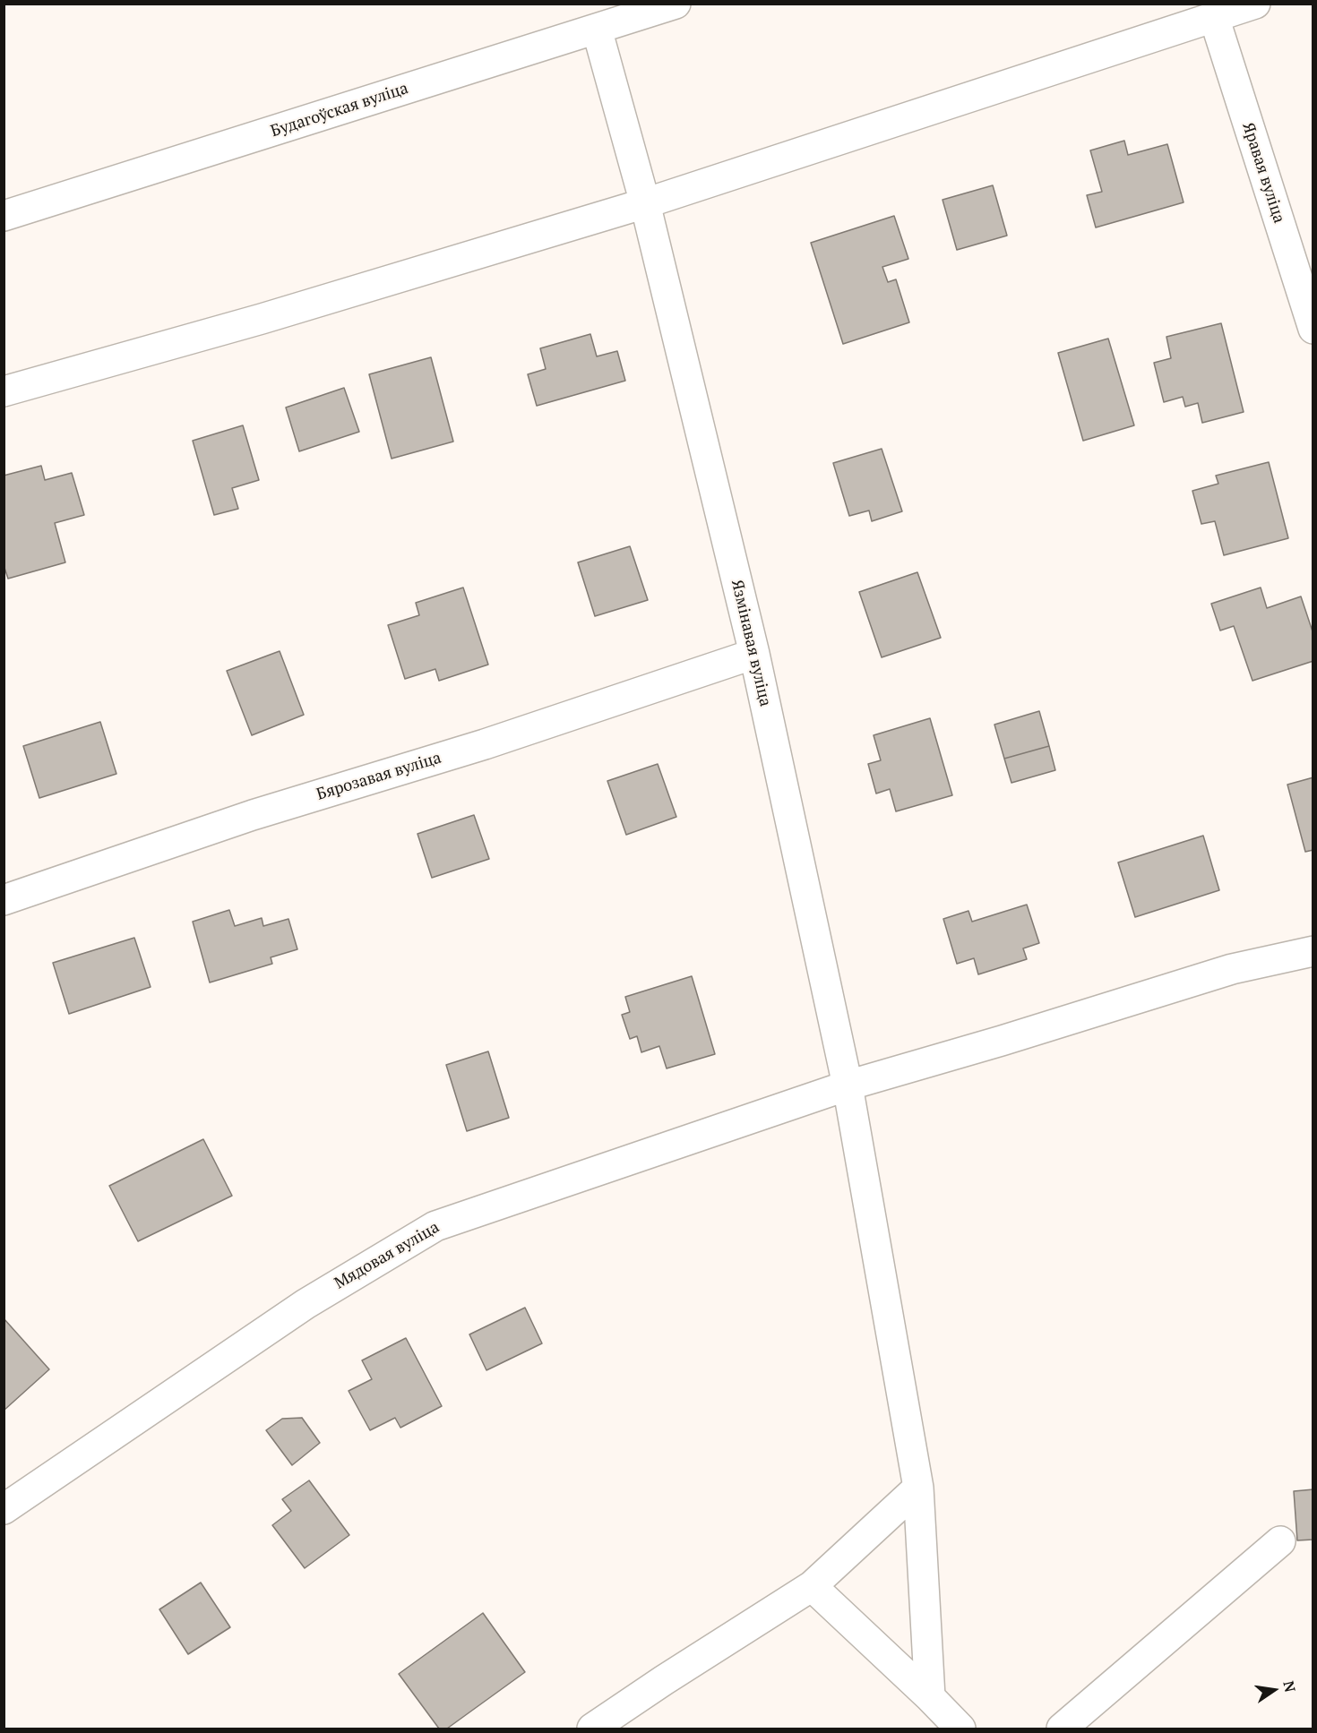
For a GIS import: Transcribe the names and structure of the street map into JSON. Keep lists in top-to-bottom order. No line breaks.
{"streets":{"street":["Будагоўская вуліца","Яравая вуліца","Язмінавая вуліца","Бярозавая вуліца","Мядовая вуліца"]},"crossings":[["Будагоўская вуліца","Язмінавая вуліца"],["Язмінавая вуліца","Бярозавая вуліца"],["Язмінавая вуліца","Мядовая вуліца"]],"north":"right"}
